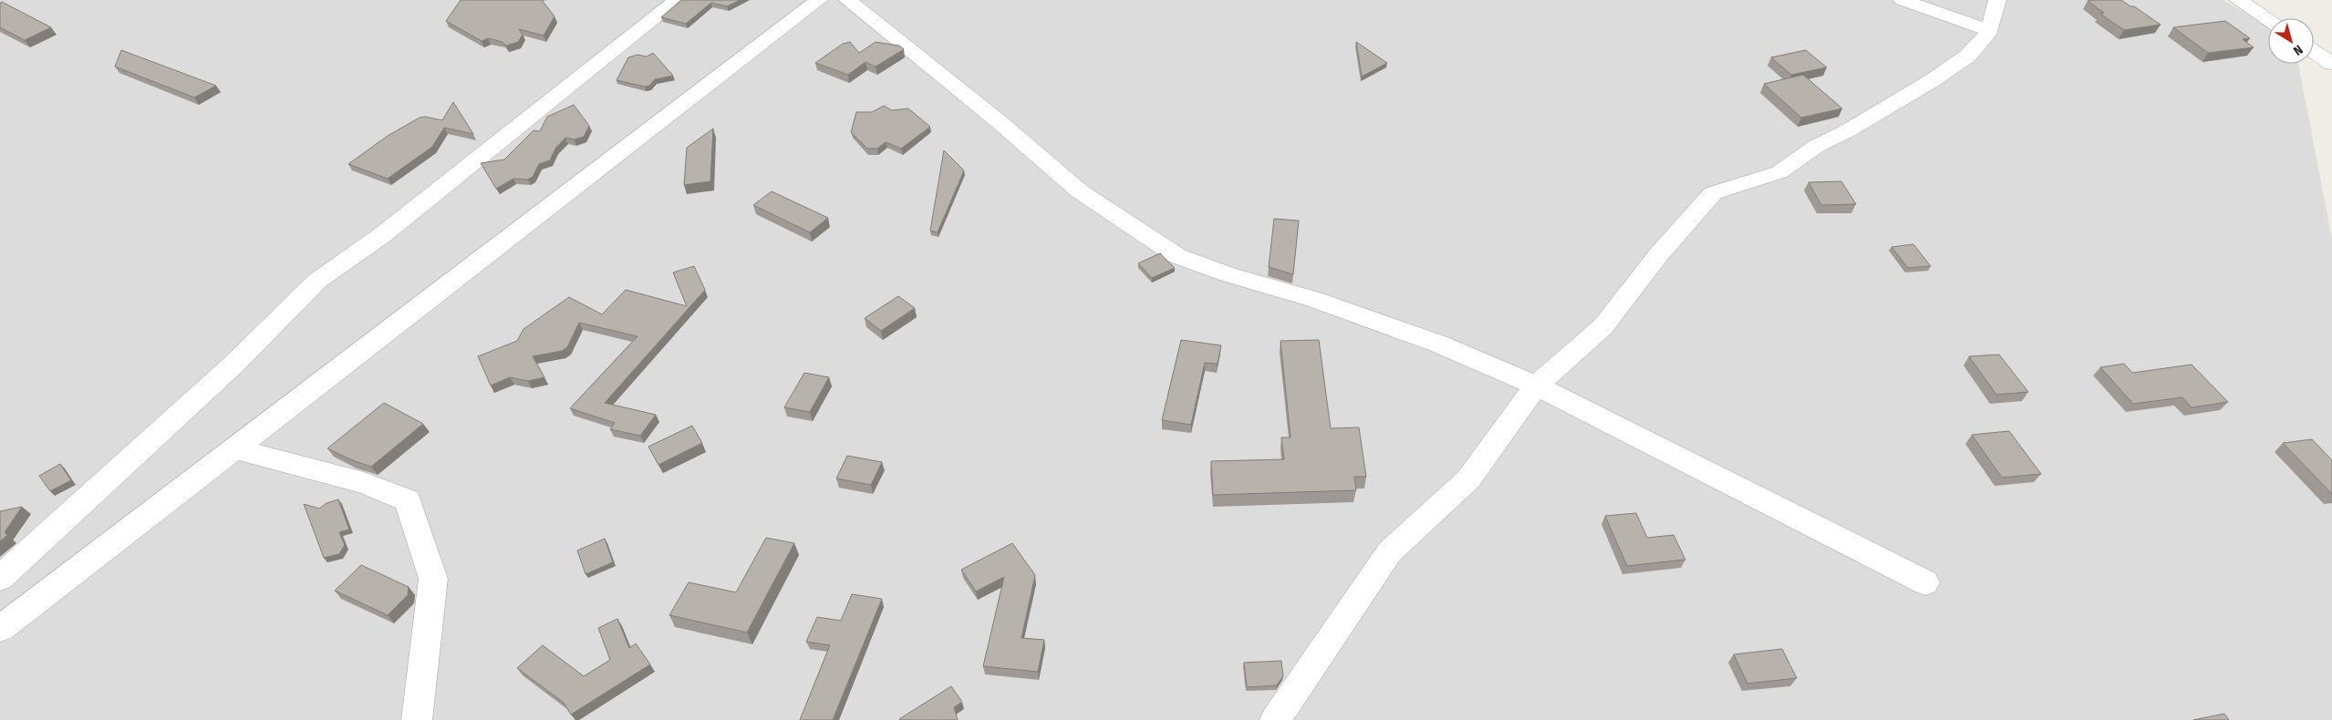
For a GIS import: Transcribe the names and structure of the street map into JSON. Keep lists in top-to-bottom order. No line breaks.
{"north":"bottom right"}
